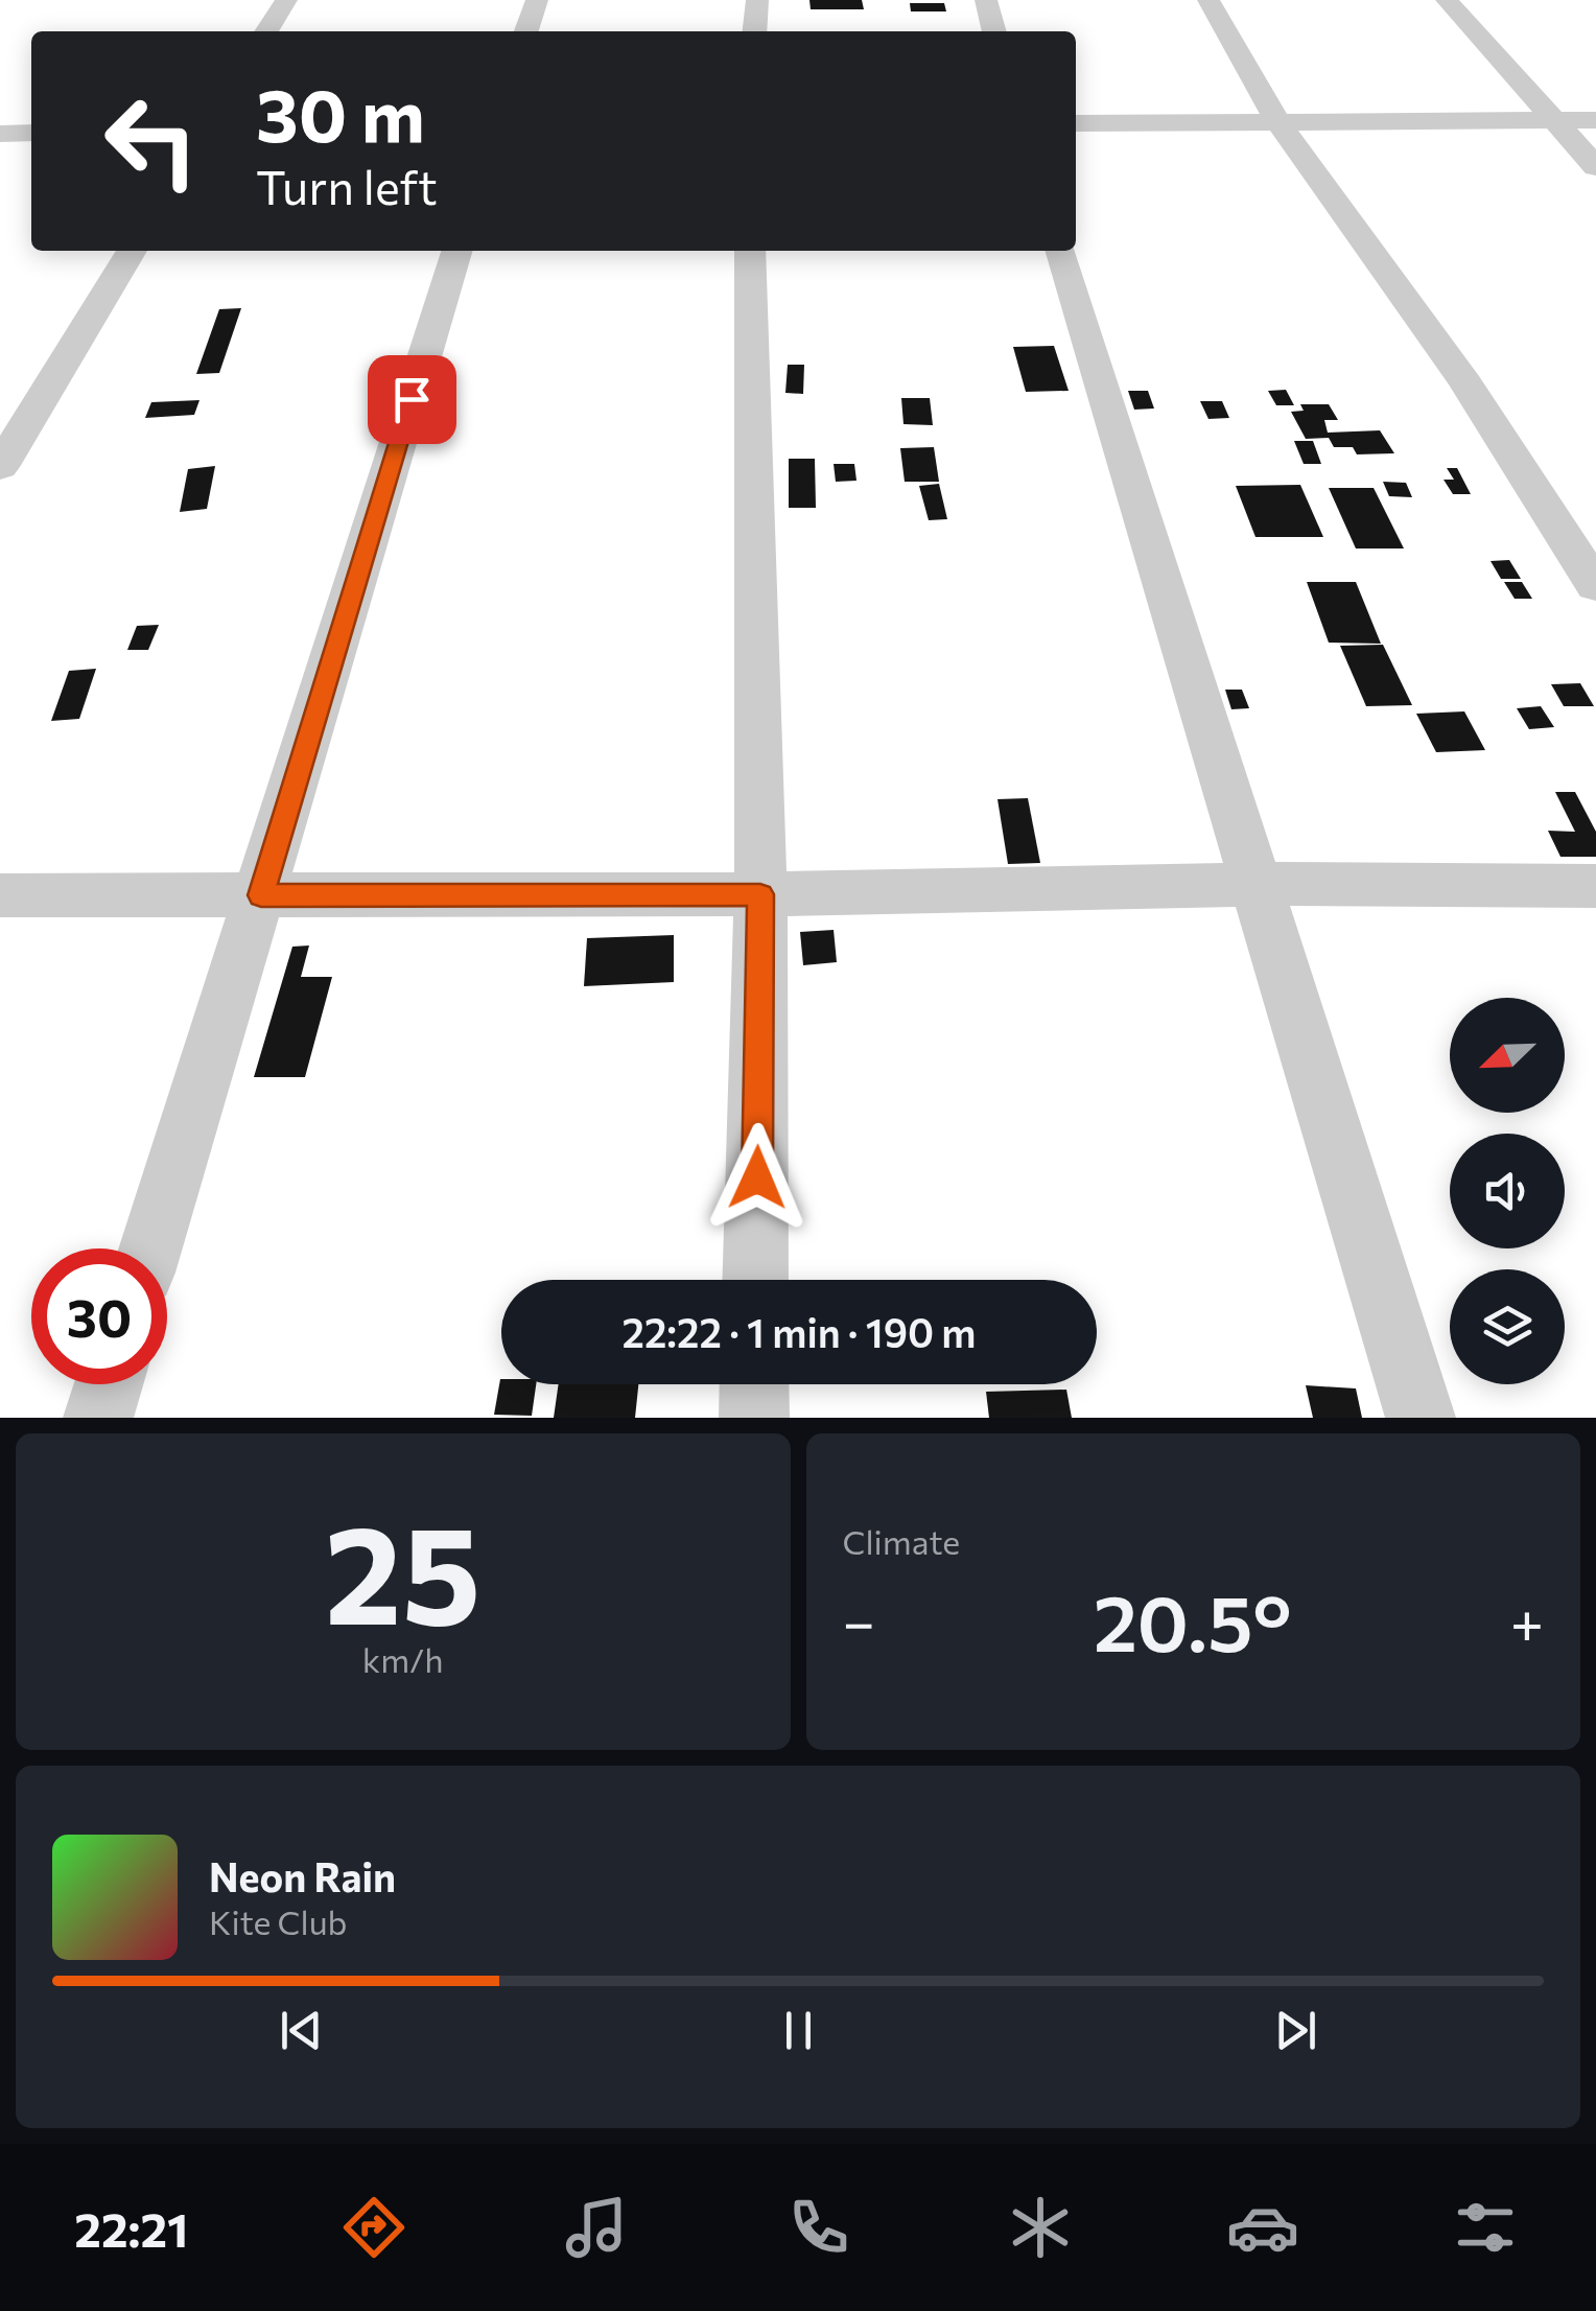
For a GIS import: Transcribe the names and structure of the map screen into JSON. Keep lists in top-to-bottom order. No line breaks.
{"north":"bottom left","page":{"turn":["30 m","Turn left"],"limit":"30","trip":"22:22 · 1 min · 190 m","tile":[["25","km/h"],"Climate"],"heat":["−","20.5°","+"],"song":["Neon Rain","Kite Club"],"tabs":"22:21"}}
